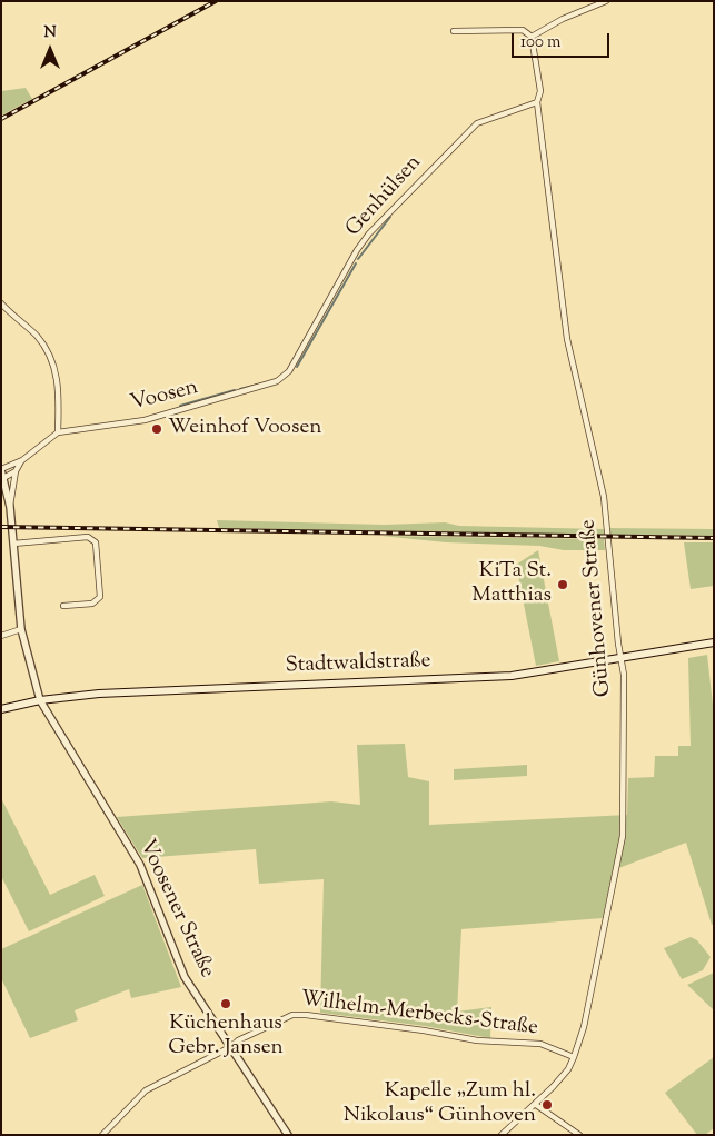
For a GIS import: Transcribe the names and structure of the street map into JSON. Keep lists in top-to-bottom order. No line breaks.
{"streets":{"main road":["Stadtwaldstraße"],"street":["Genhülsen","Voosen","Günhovener Straße","Voosener Straße","Wilhelm-Merbecks-Straße"]},"crossings":[["Genhülsen","Voosen"],["Genhülsen","Günhovener Straße"],["Günhovener Straße","Stadtwaldstraße"],["Günhovener Straße","Wilhelm-Merbecks-Straße"],["Stadtwaldstraße","Voosener Straße"],["Voosener Straße","Wilhelm-Merbecks-Straße"]],"places":["Weinhof Voosen","KiTa St. Matthias","Küchenhaus Gebr. Jansen","Kapelle „Zum hl. Nikolaus“ Günhoven"],"scale_bar":"100 m","north":"top"}
